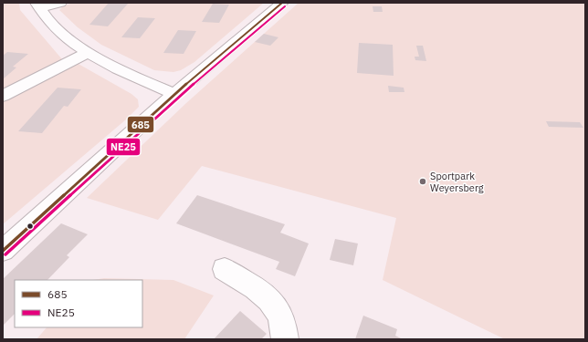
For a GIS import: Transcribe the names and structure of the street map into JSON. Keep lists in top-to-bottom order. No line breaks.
{"places":["Sportpark Weyersberg"],"lines":["transit line 685","transit line NE25"],"legend":["685","NE25"]}
